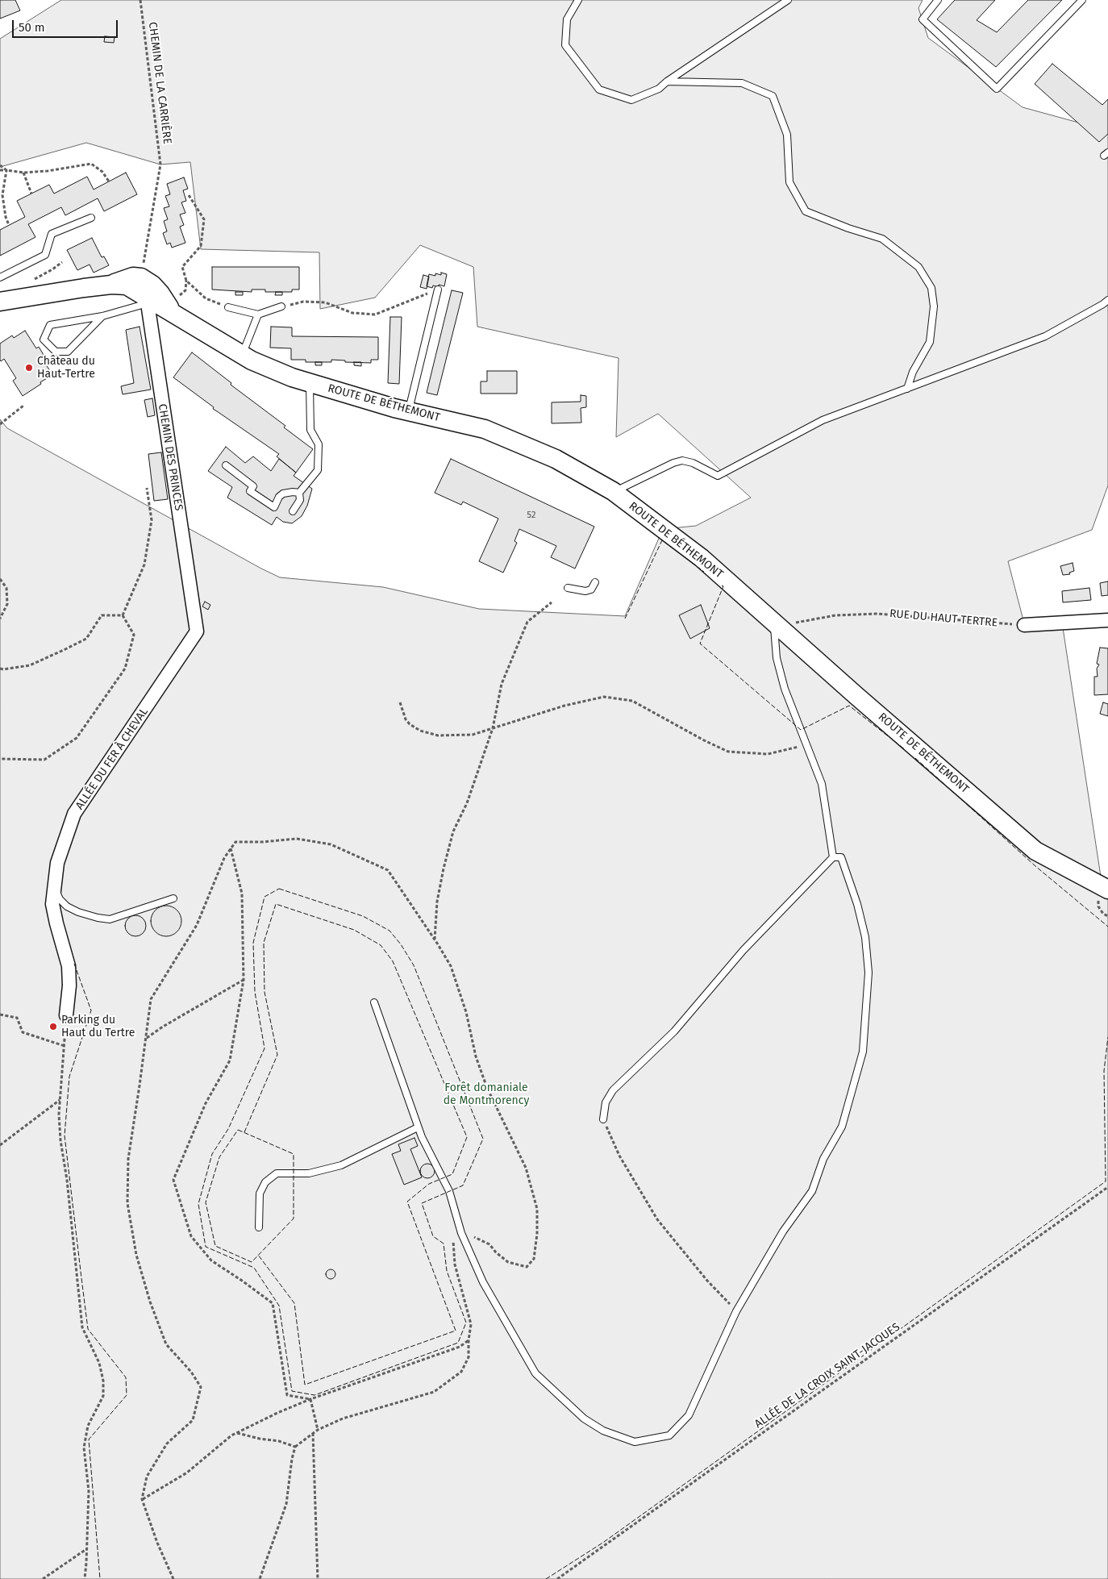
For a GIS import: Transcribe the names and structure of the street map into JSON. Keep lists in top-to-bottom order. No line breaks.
{"streets":{"street":["ROUTE DE BÉTHEMONT","CHEMIN DES PRINCES","ALLÉE DU FER À CHEVAL"],"path":["CHEMIN DE LA CARRIÈRE","RUE DU HAUT TERTRE","ALLÉE DE LA CROIX SAINT-JACQUES"]},"crossings":[["ROUTE DE BÉTHEMONT","CHEMIN DES PRINCES"],["ROUTE DE BÉTHEMONT","RUE DU HAUT TERTRE"],["CHEMIN DES PRINCES","ALLÉE DU FER À CHEVAL"]],"parks":["Forêt domaniale de Montmorency"],"places":["Château du Haut-Tertre","Parking du Haut du Tertre"],"house_numbers":["52"],"scale_bar":"50 m"}
